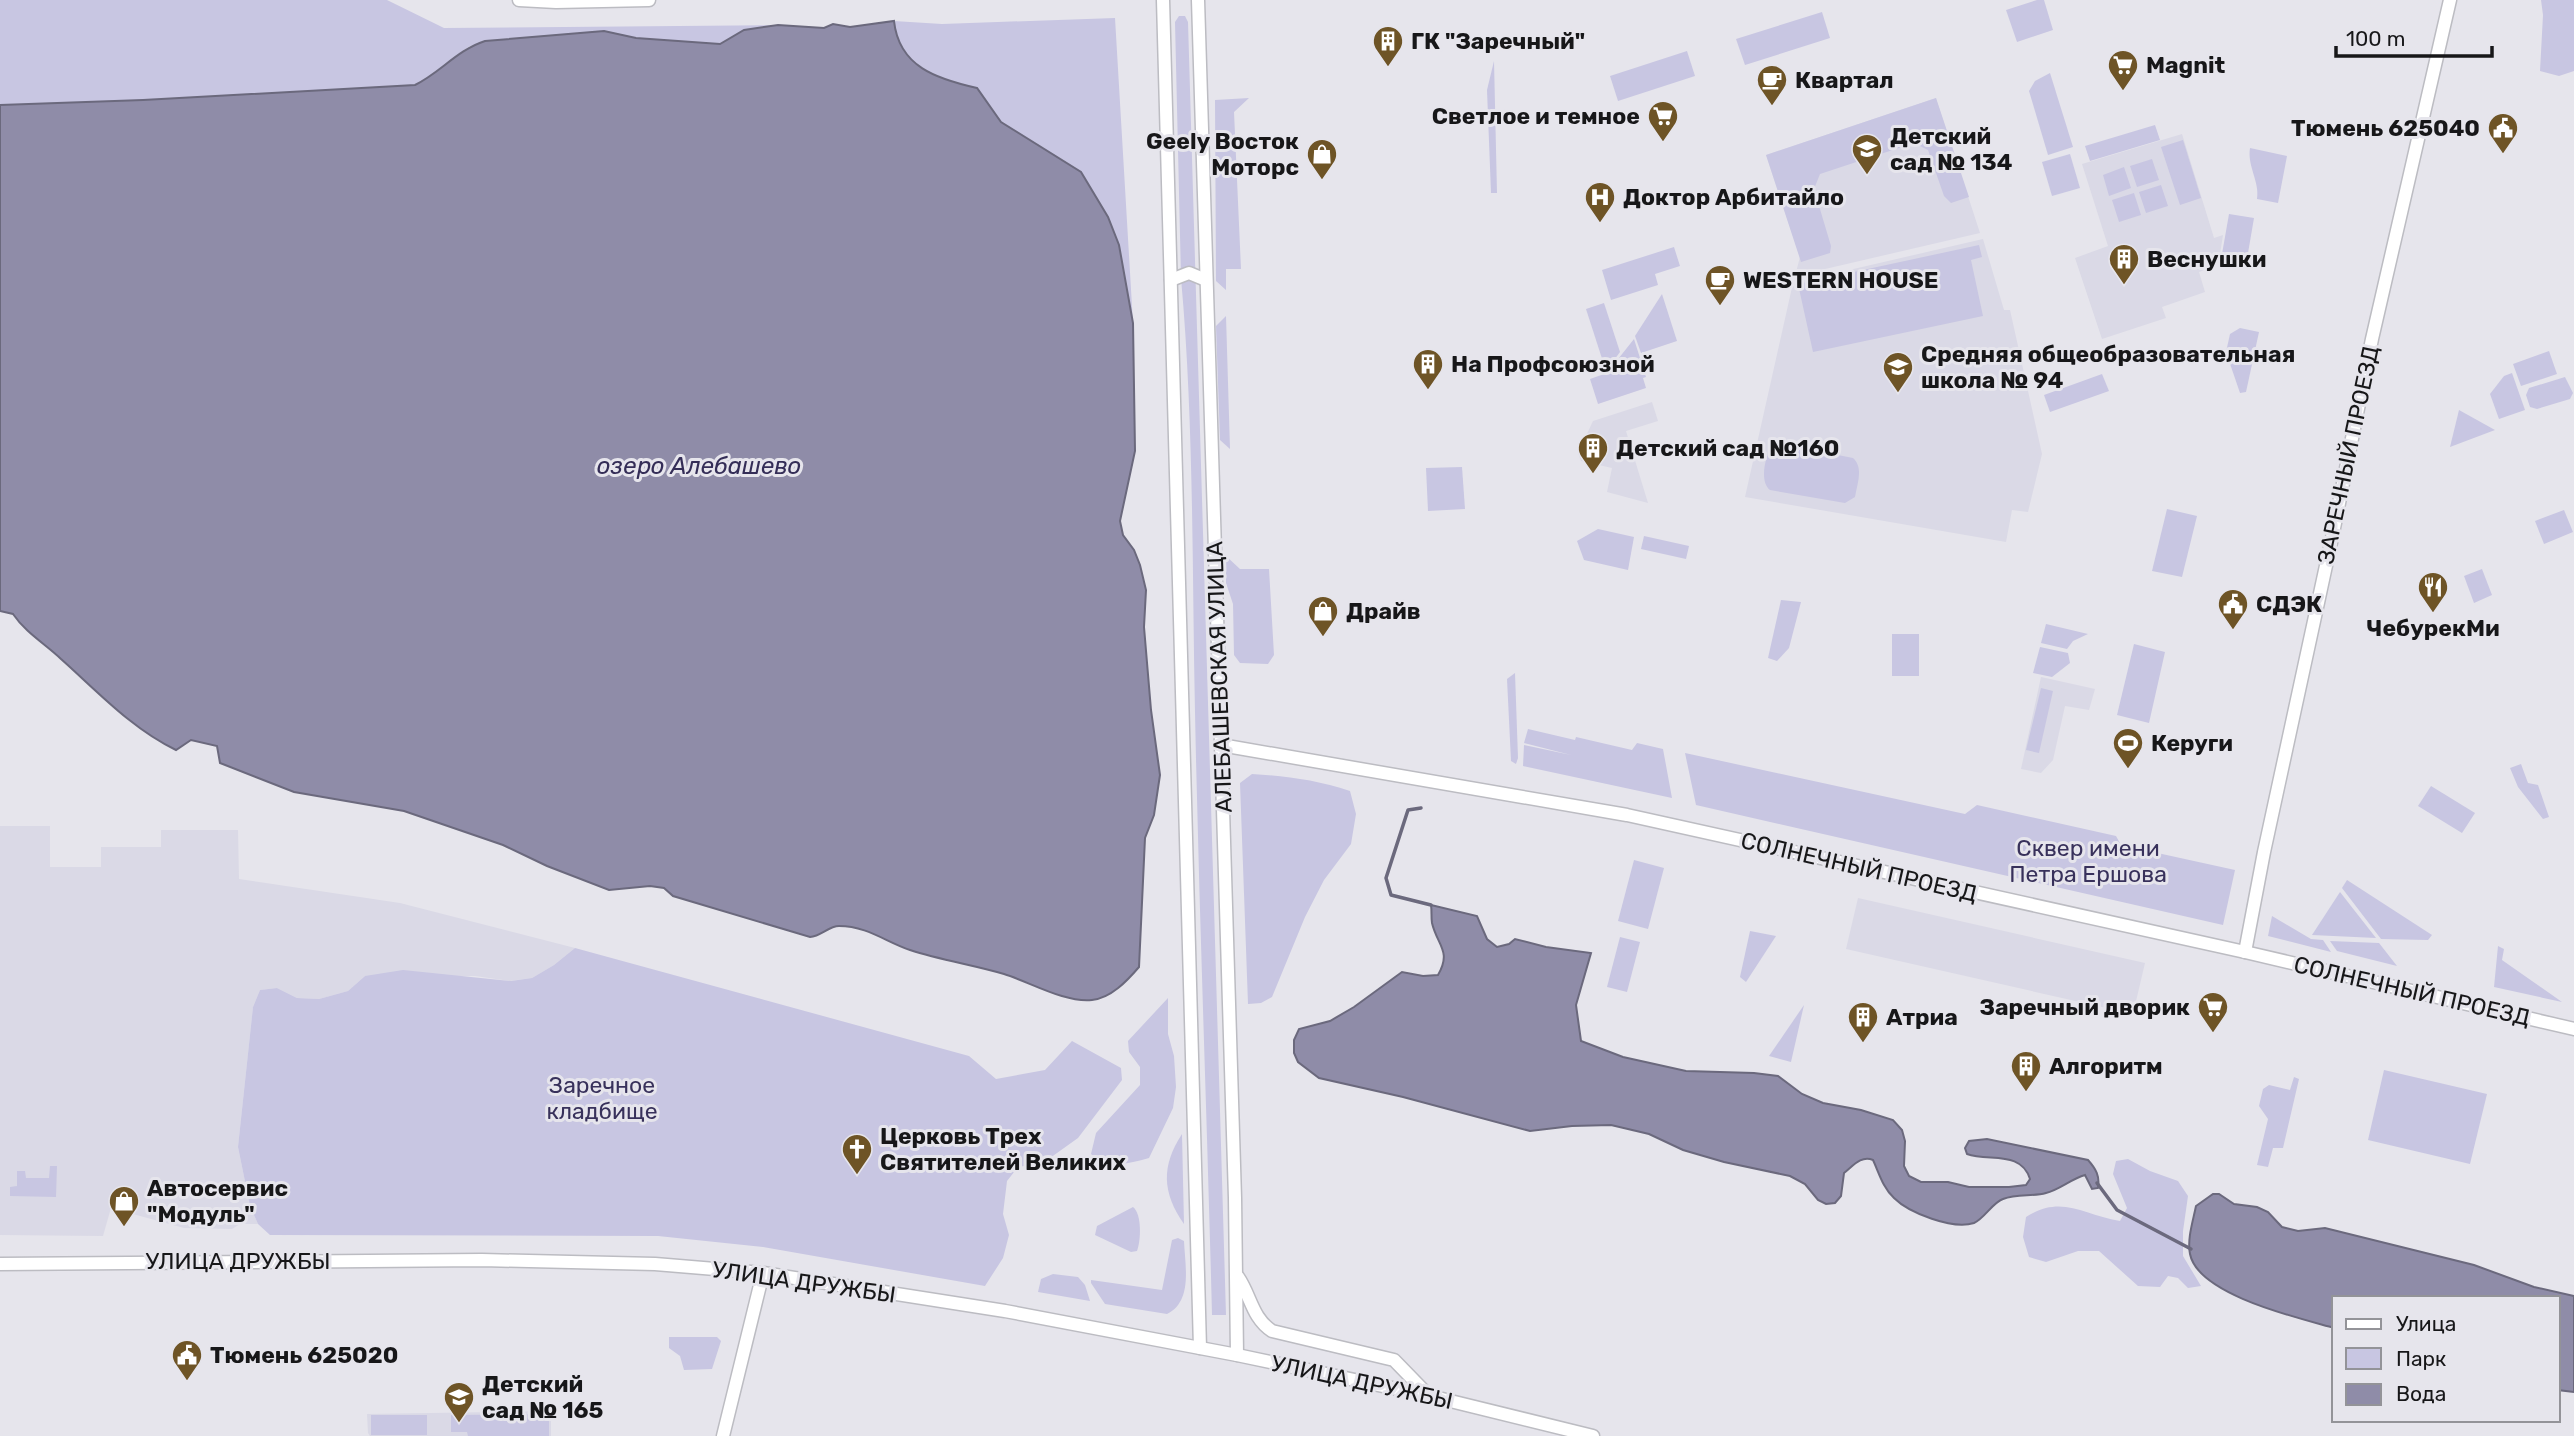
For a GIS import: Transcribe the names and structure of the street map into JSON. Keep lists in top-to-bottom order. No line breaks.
{"streets":{"main road":["ЗАРЕЧНЫЙ ПРОЕЗД","АЛЕБАШЕВСКАЯ УЛИЦА","СОЛНЕЧНЫЙ ПРОЕЗД","УЛИЦА ДРУЖБЫ"]},"crossings":[["ЗАРЕЧНЫЙ ПРОЕЗД","СОЛНЕЧНЫЙ ПРОЕЗД"],["АЛЕБАШЕВСКАЯ УЛИЦА","СОЛНЕЧНЫЙ ПРОЕЗД"],["АЛЕБАШЕВСКАЯ УЛИЦА","УЛИЦА ДРУЖБЫ"]],"water":["озеро Алебашево"],"parks":["Сквер имени Петра Ершова","Заречное кладбище"],"places":{"building":["ГК \"Заречный\"","Веснушки","На Профсоюзной","Детский сад №160","Атриа","Алгоритм"],"supermarket":["Magnit","Светлое и темное","Заречный дворик"],"cafe":["Квартал","WESTERN HOUSE"],"public building":["Тюмень 625040","СДЭК","Тюмень 625020"],"school or university":["Детский сад № 134","Средняя общеобразовательная школа № 94","Детский сад № 165"],"shop":["Geely Восток Моторс","Драйв","Автосервис \"Модуль\""],"hospital":["Доктор Арбитайло"],"restaurant":["ЧебурекМи"],"sports":["Керуги"],"church":["Церковь Трех Святителей Великих"]},"legend":["Улица","Парк","Вода"],"scale_bar":"100 m"}
